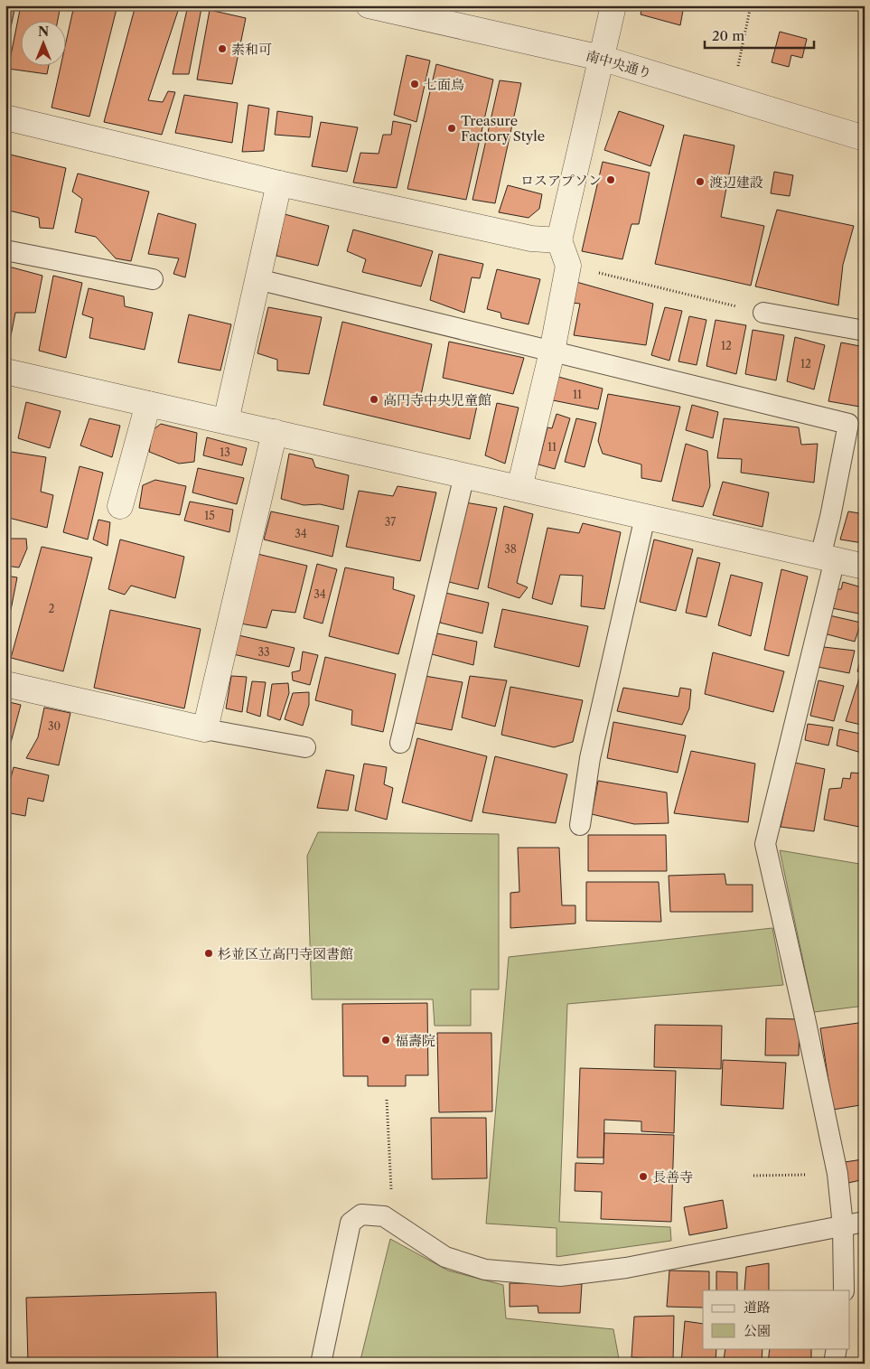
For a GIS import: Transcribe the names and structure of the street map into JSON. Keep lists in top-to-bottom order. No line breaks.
{"streets":{"street":["南中央通り"]},"places":["素和可","七面鳥","Treasure Factory Style","ロスアプソン","渡辺建設","高円寺中央児童館","杉並区立高円寺図書館","福壽院","長善寺"],"house_numbers":["12","12","11","11","13","15","37","34","38","34","2","33","30"],"legend":["道路","公園"],"scale_bar":"20 m","north":"top"}
